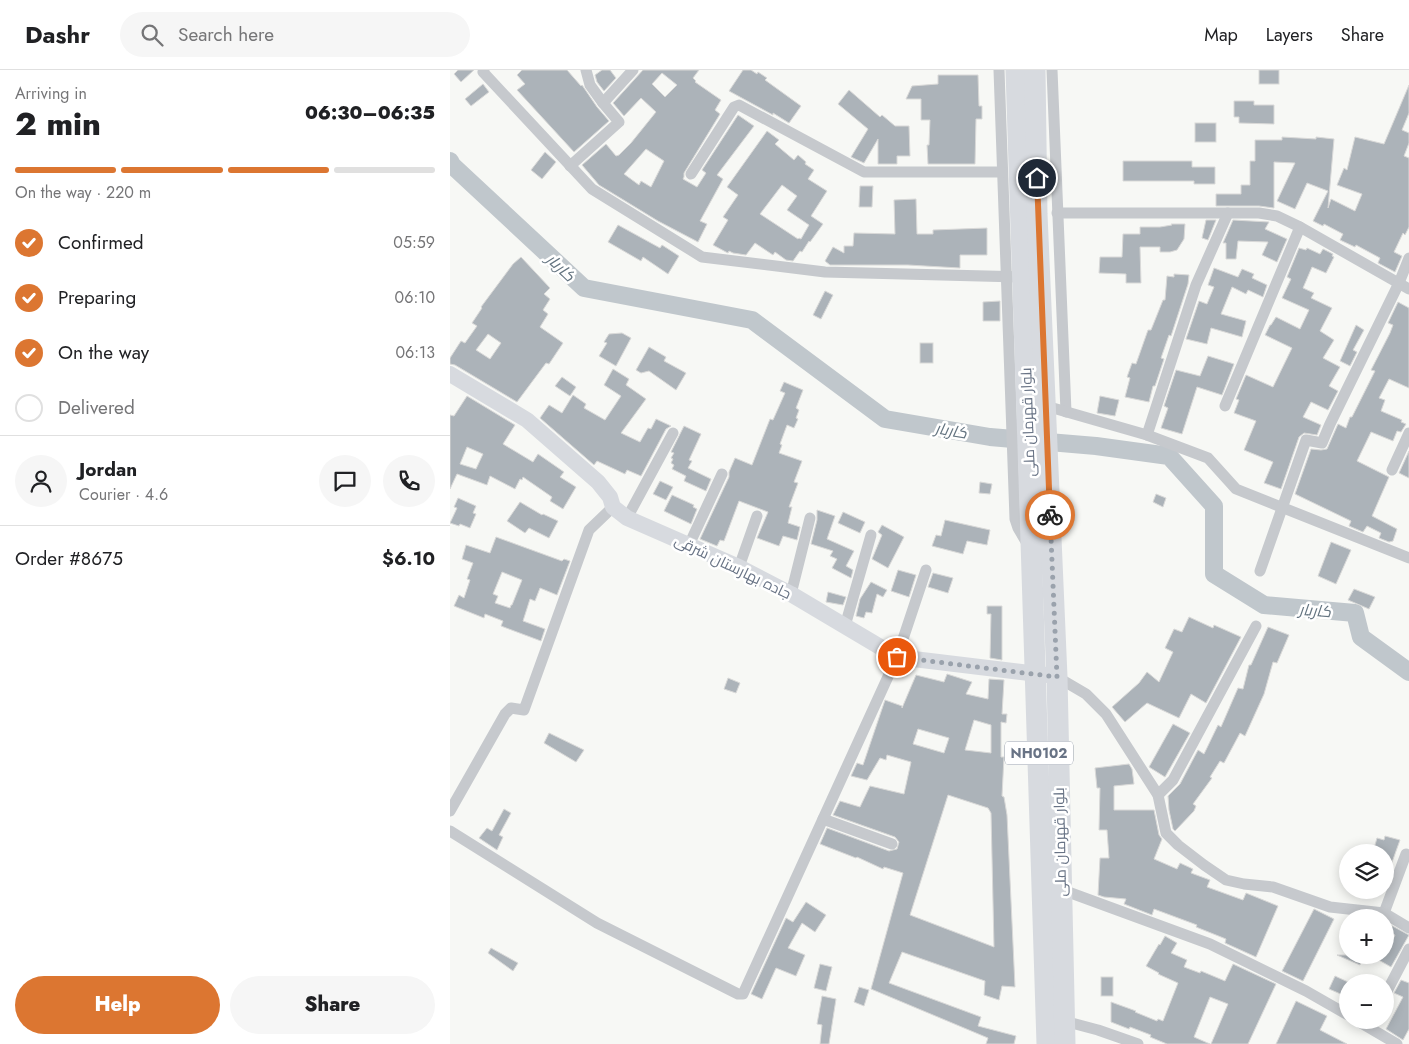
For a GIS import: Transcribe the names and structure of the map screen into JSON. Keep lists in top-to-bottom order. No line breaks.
{"streets":{"highway":["بلوار قهرمان ملی","NH0102"],"street":["جاده بهارستان شرقی"]},"crossings":[["بلوار قهرمان ملی","جاده بهارستان شرقی"]],"water":["کاربار"],"page":{"header":"Dashr","search":"Search here","nav":["Map","Layers","Share"],"heading":["2 min","Arriving in","06:30–06:35"],"panel":["Jordan","Courier · 4.6","Order #8675","$6.10"],"bar":"On the way · 220 m","list":[["Confirmed","05:59"],["Preparing","06:10"],["On the way","06:13"],"Delivered"],"map_buttons":["+","−"],"buttons":["Help","Share"]}}
